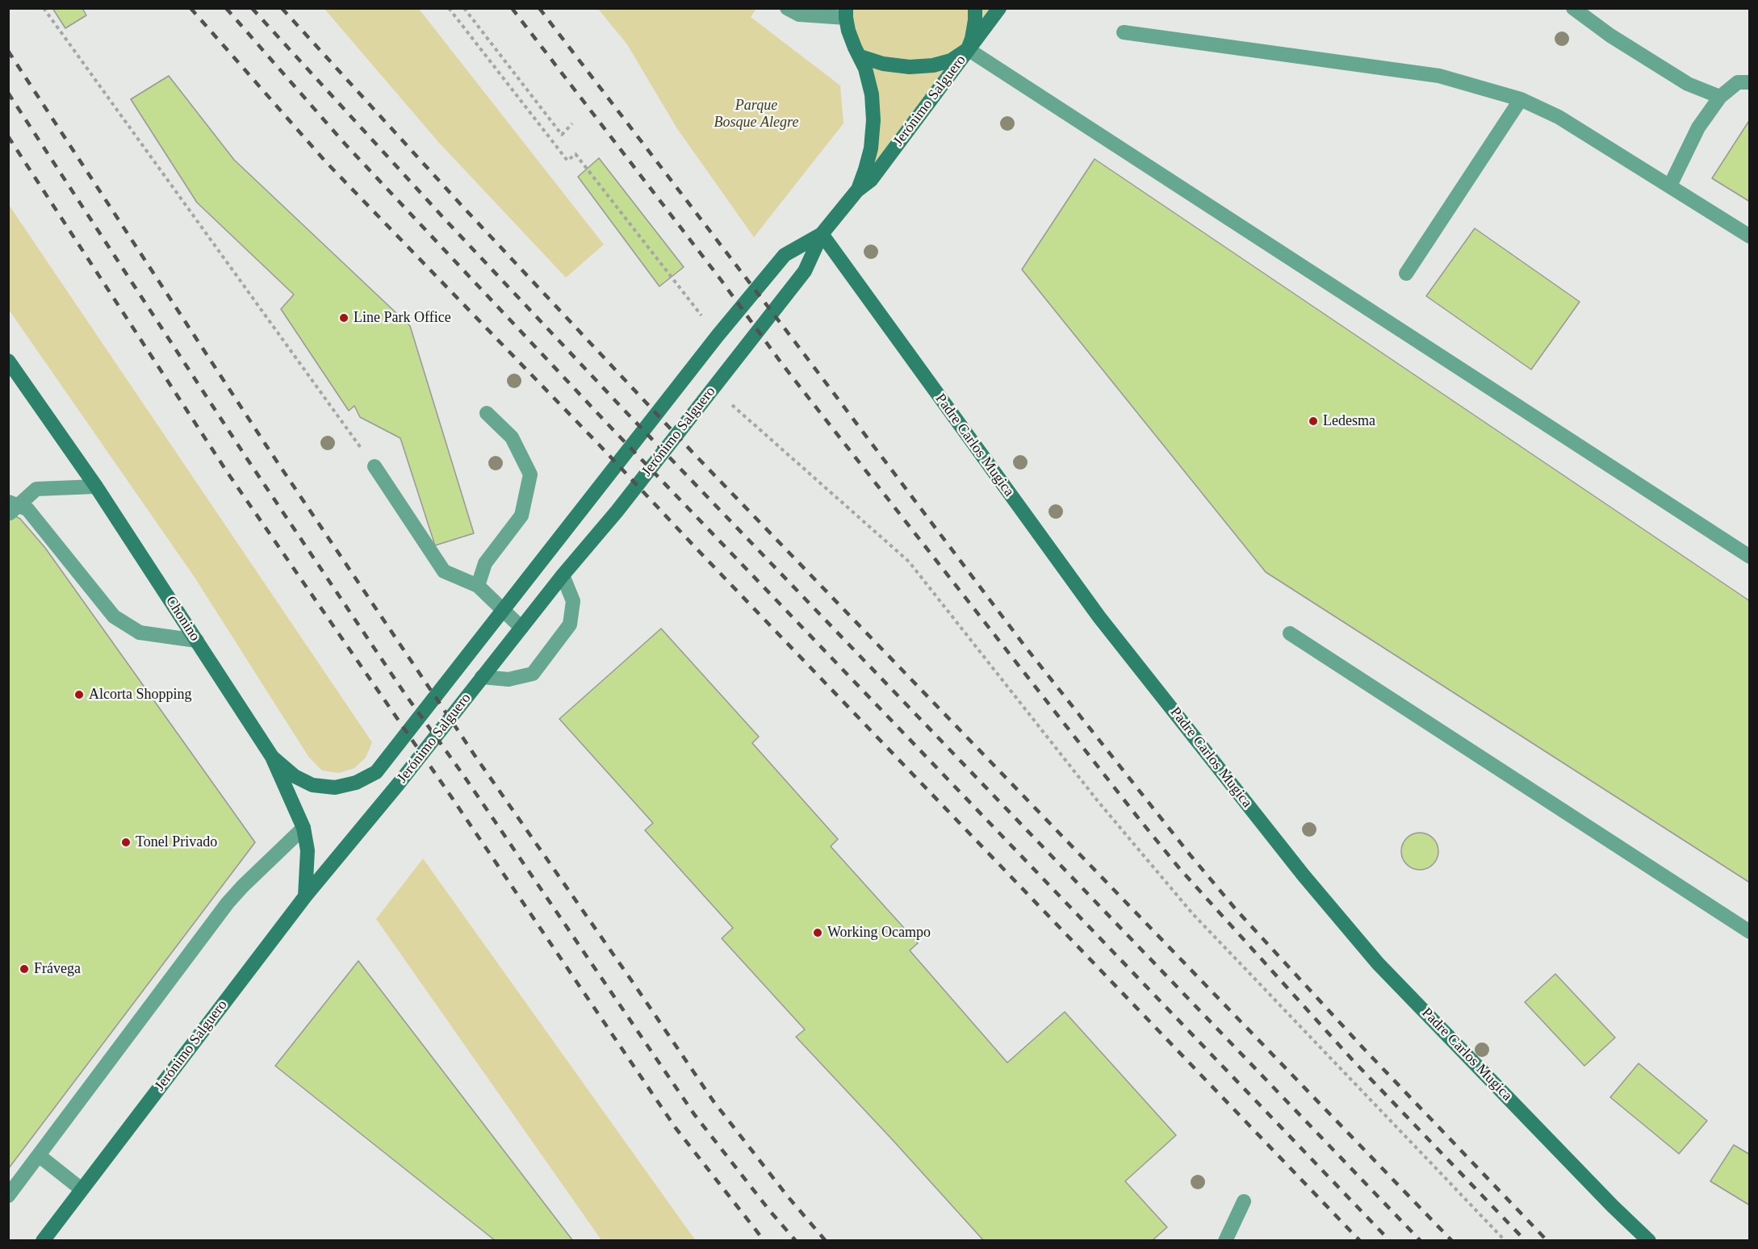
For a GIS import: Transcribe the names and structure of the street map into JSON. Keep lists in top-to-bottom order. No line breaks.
{"streets":{"street":["Jerónimo Salguero","Padre Carlos Mugica","Chonino"]},"crossings":[["Jerónimo Salguero","Padre Carlos Mugica"],["Jerónimo Salguero","Chonino"]],"parks":["Parque Bosque Alegre"],"places":["Line Park Office","Ledesma","Alcorta Shopping","Tonel Privado","Working Ocampo","Frávega"]}
